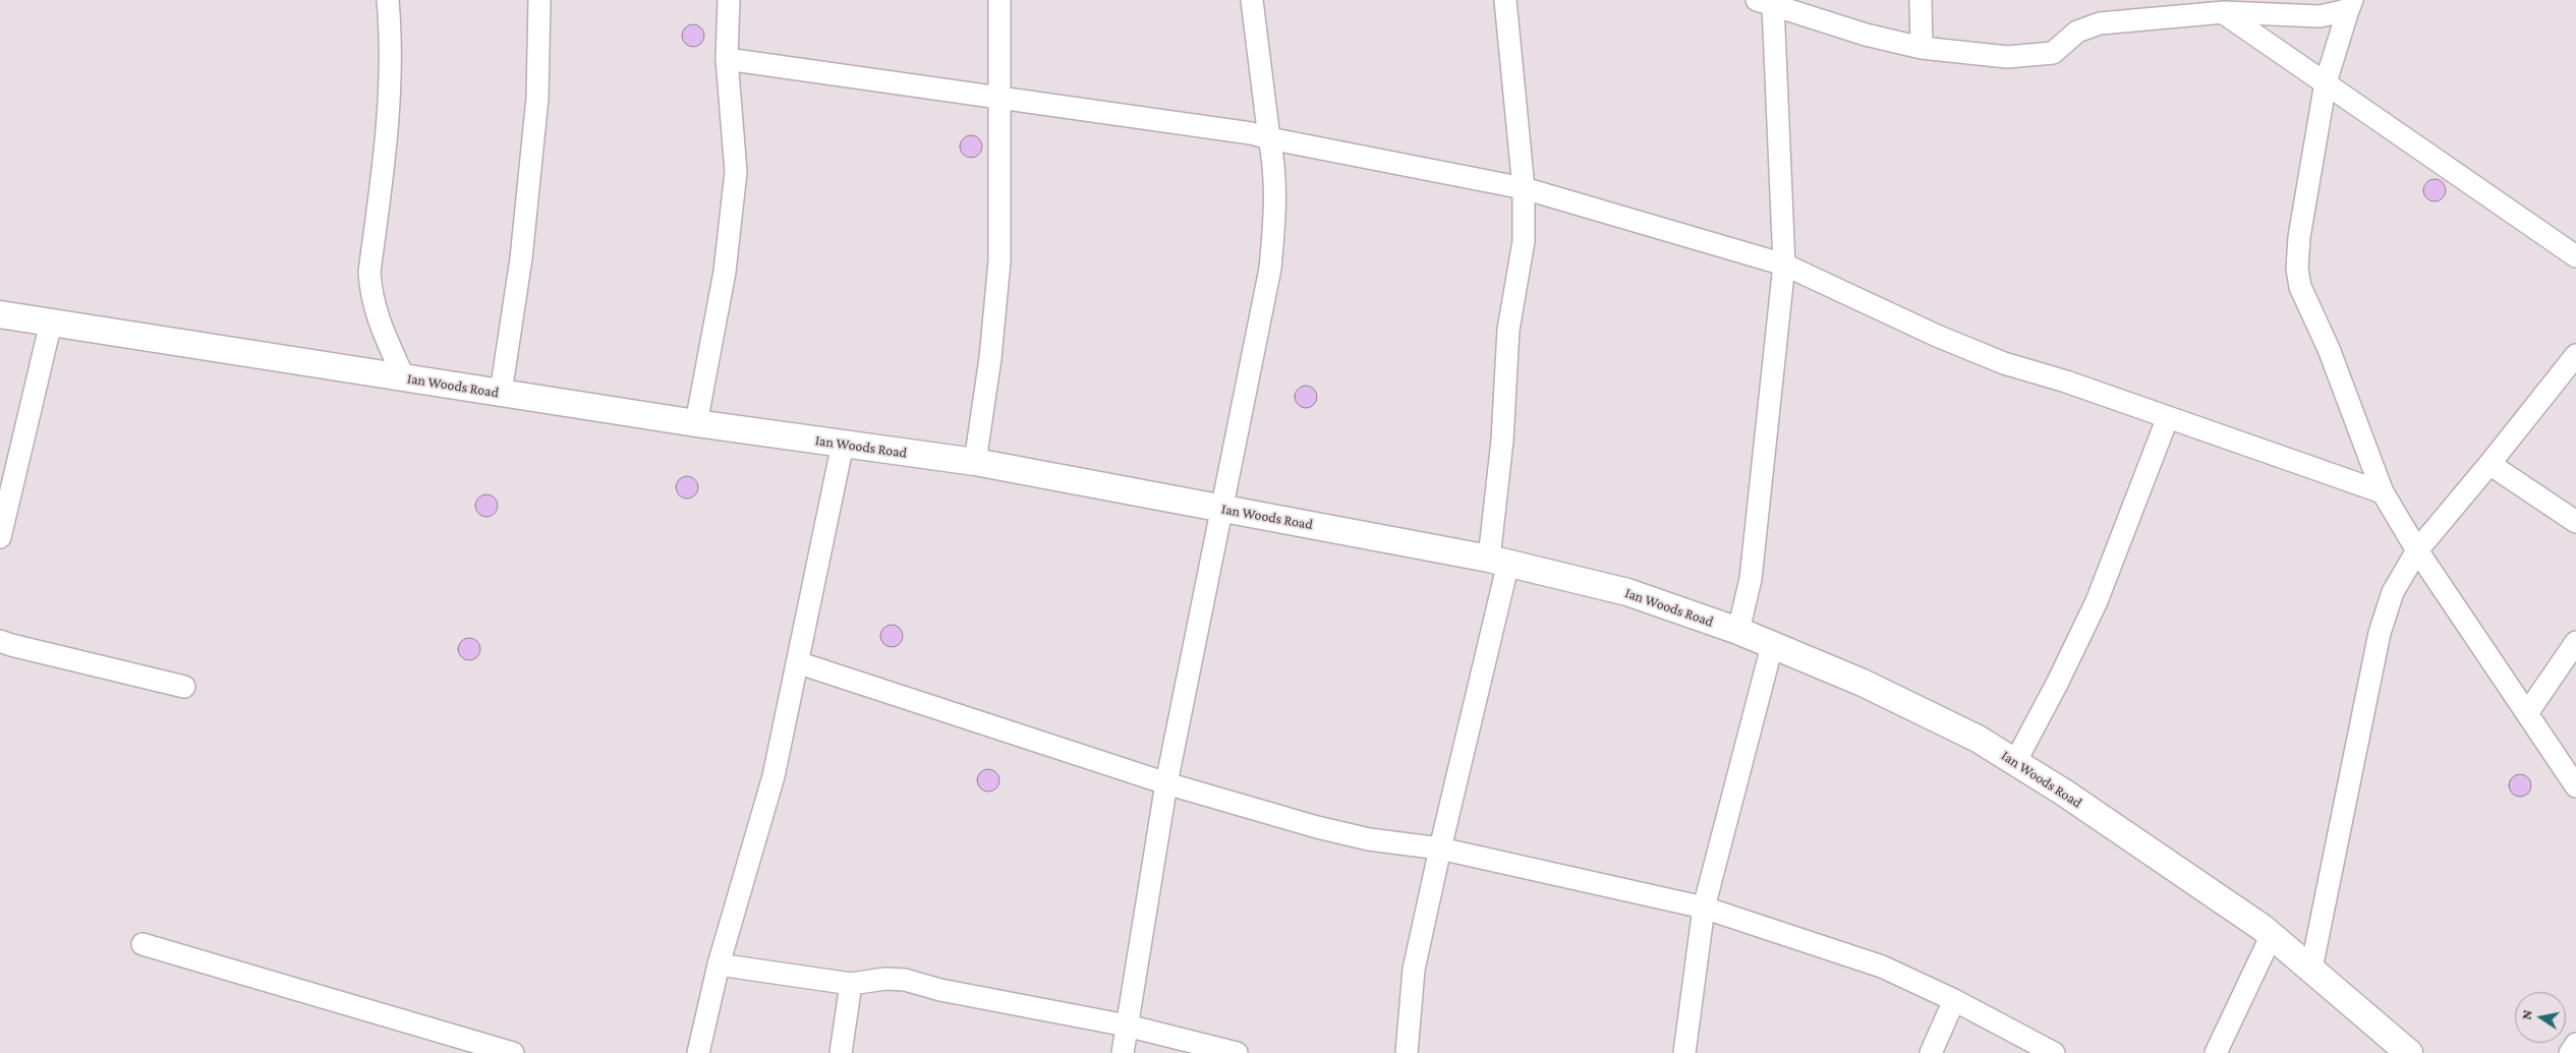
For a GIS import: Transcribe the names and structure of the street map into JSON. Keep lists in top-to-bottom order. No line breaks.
{"streets":{"street":["Ian Woods Road"]},"north":"left"}
